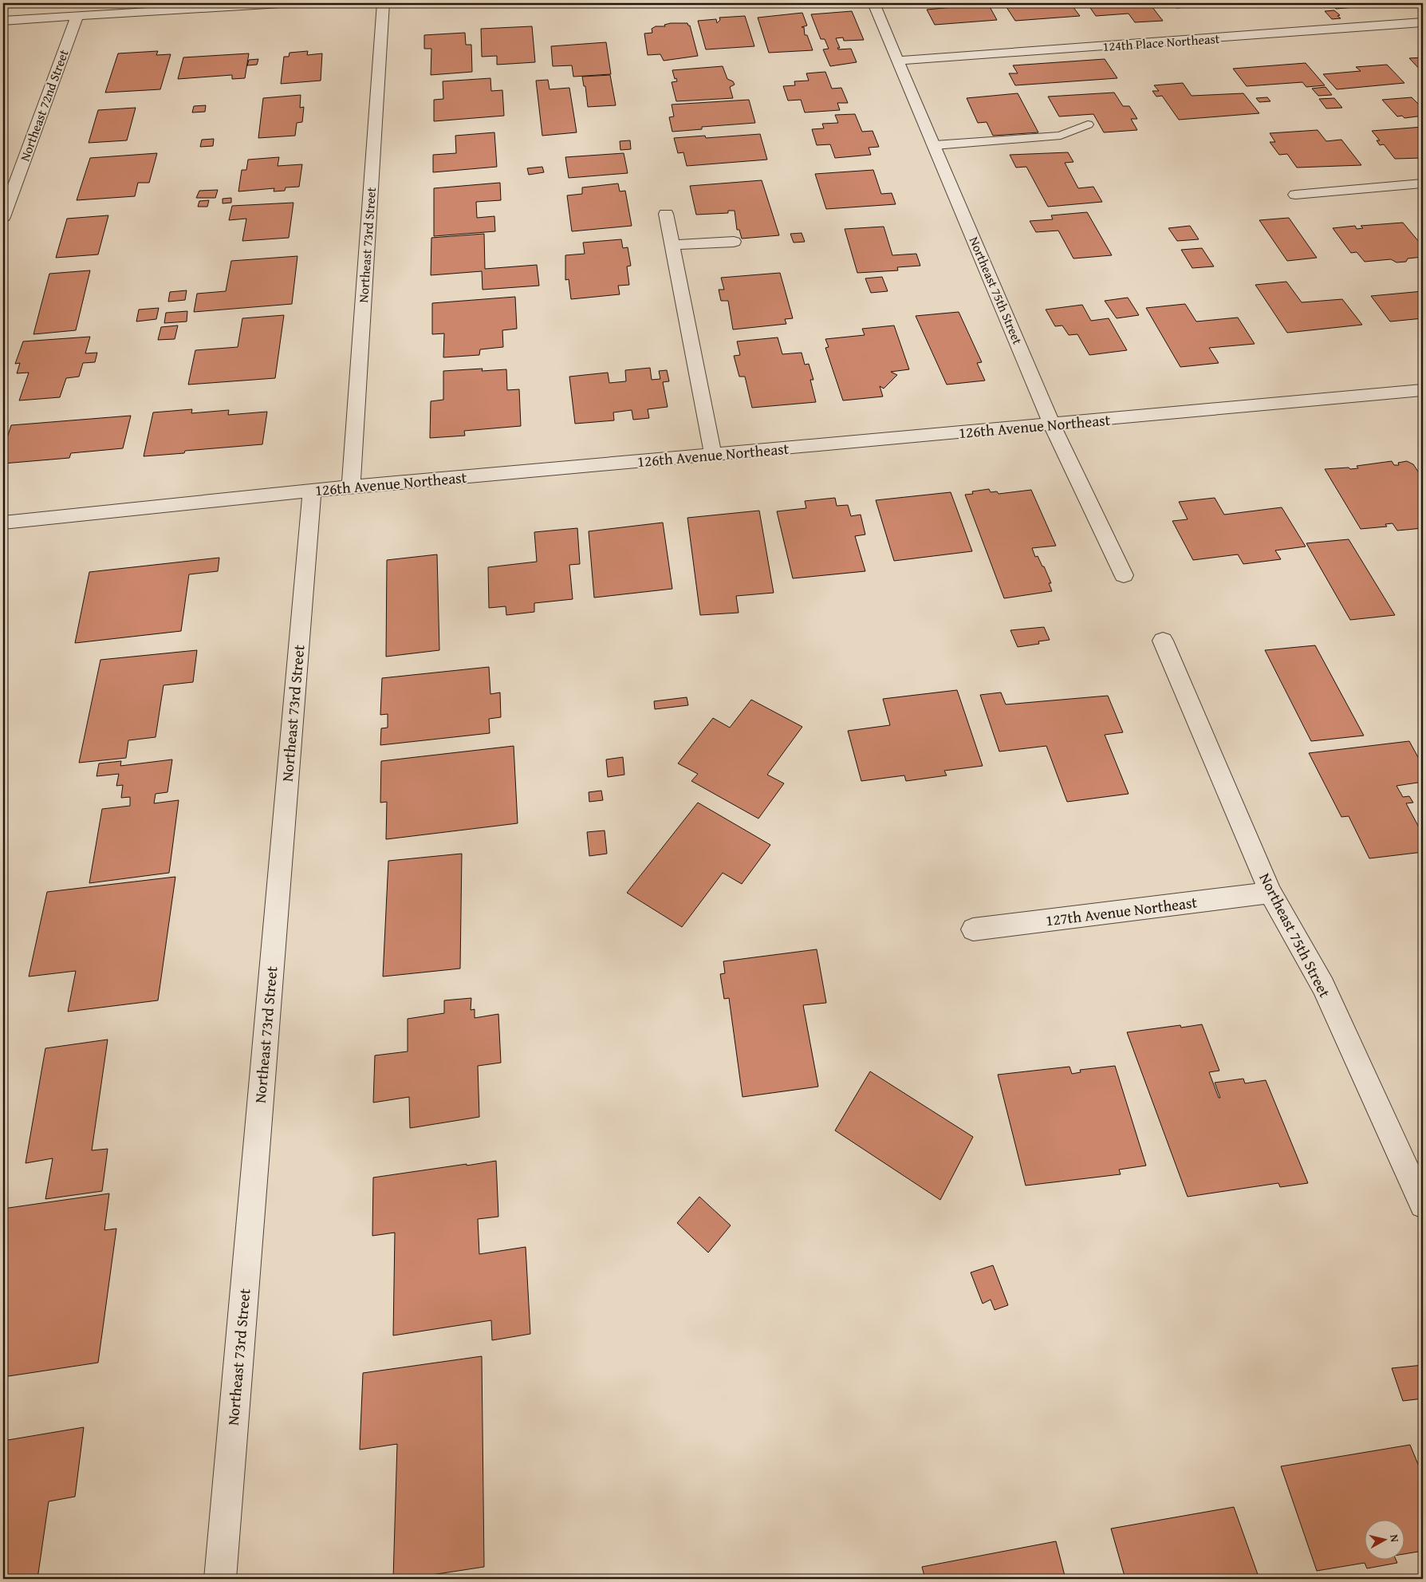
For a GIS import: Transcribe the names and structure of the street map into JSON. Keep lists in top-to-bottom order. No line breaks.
{"streets":{"street":["124th Place Northeast","Northeast 72nd Street","Northeast 73rd Street","Northeast 75th Street","126th Avenue Northeast","127th Avenue Northeast"]},"crossings":[["124th Place Northeast","Northeast 75th Street"],["Northeast 73rd Street","126th Avenue Northeast"],["Northeast 75th Street","126th Avenue Northeast"],["Northeast 75th Street","127th Avenue Northeast"]],"north":"right"}
